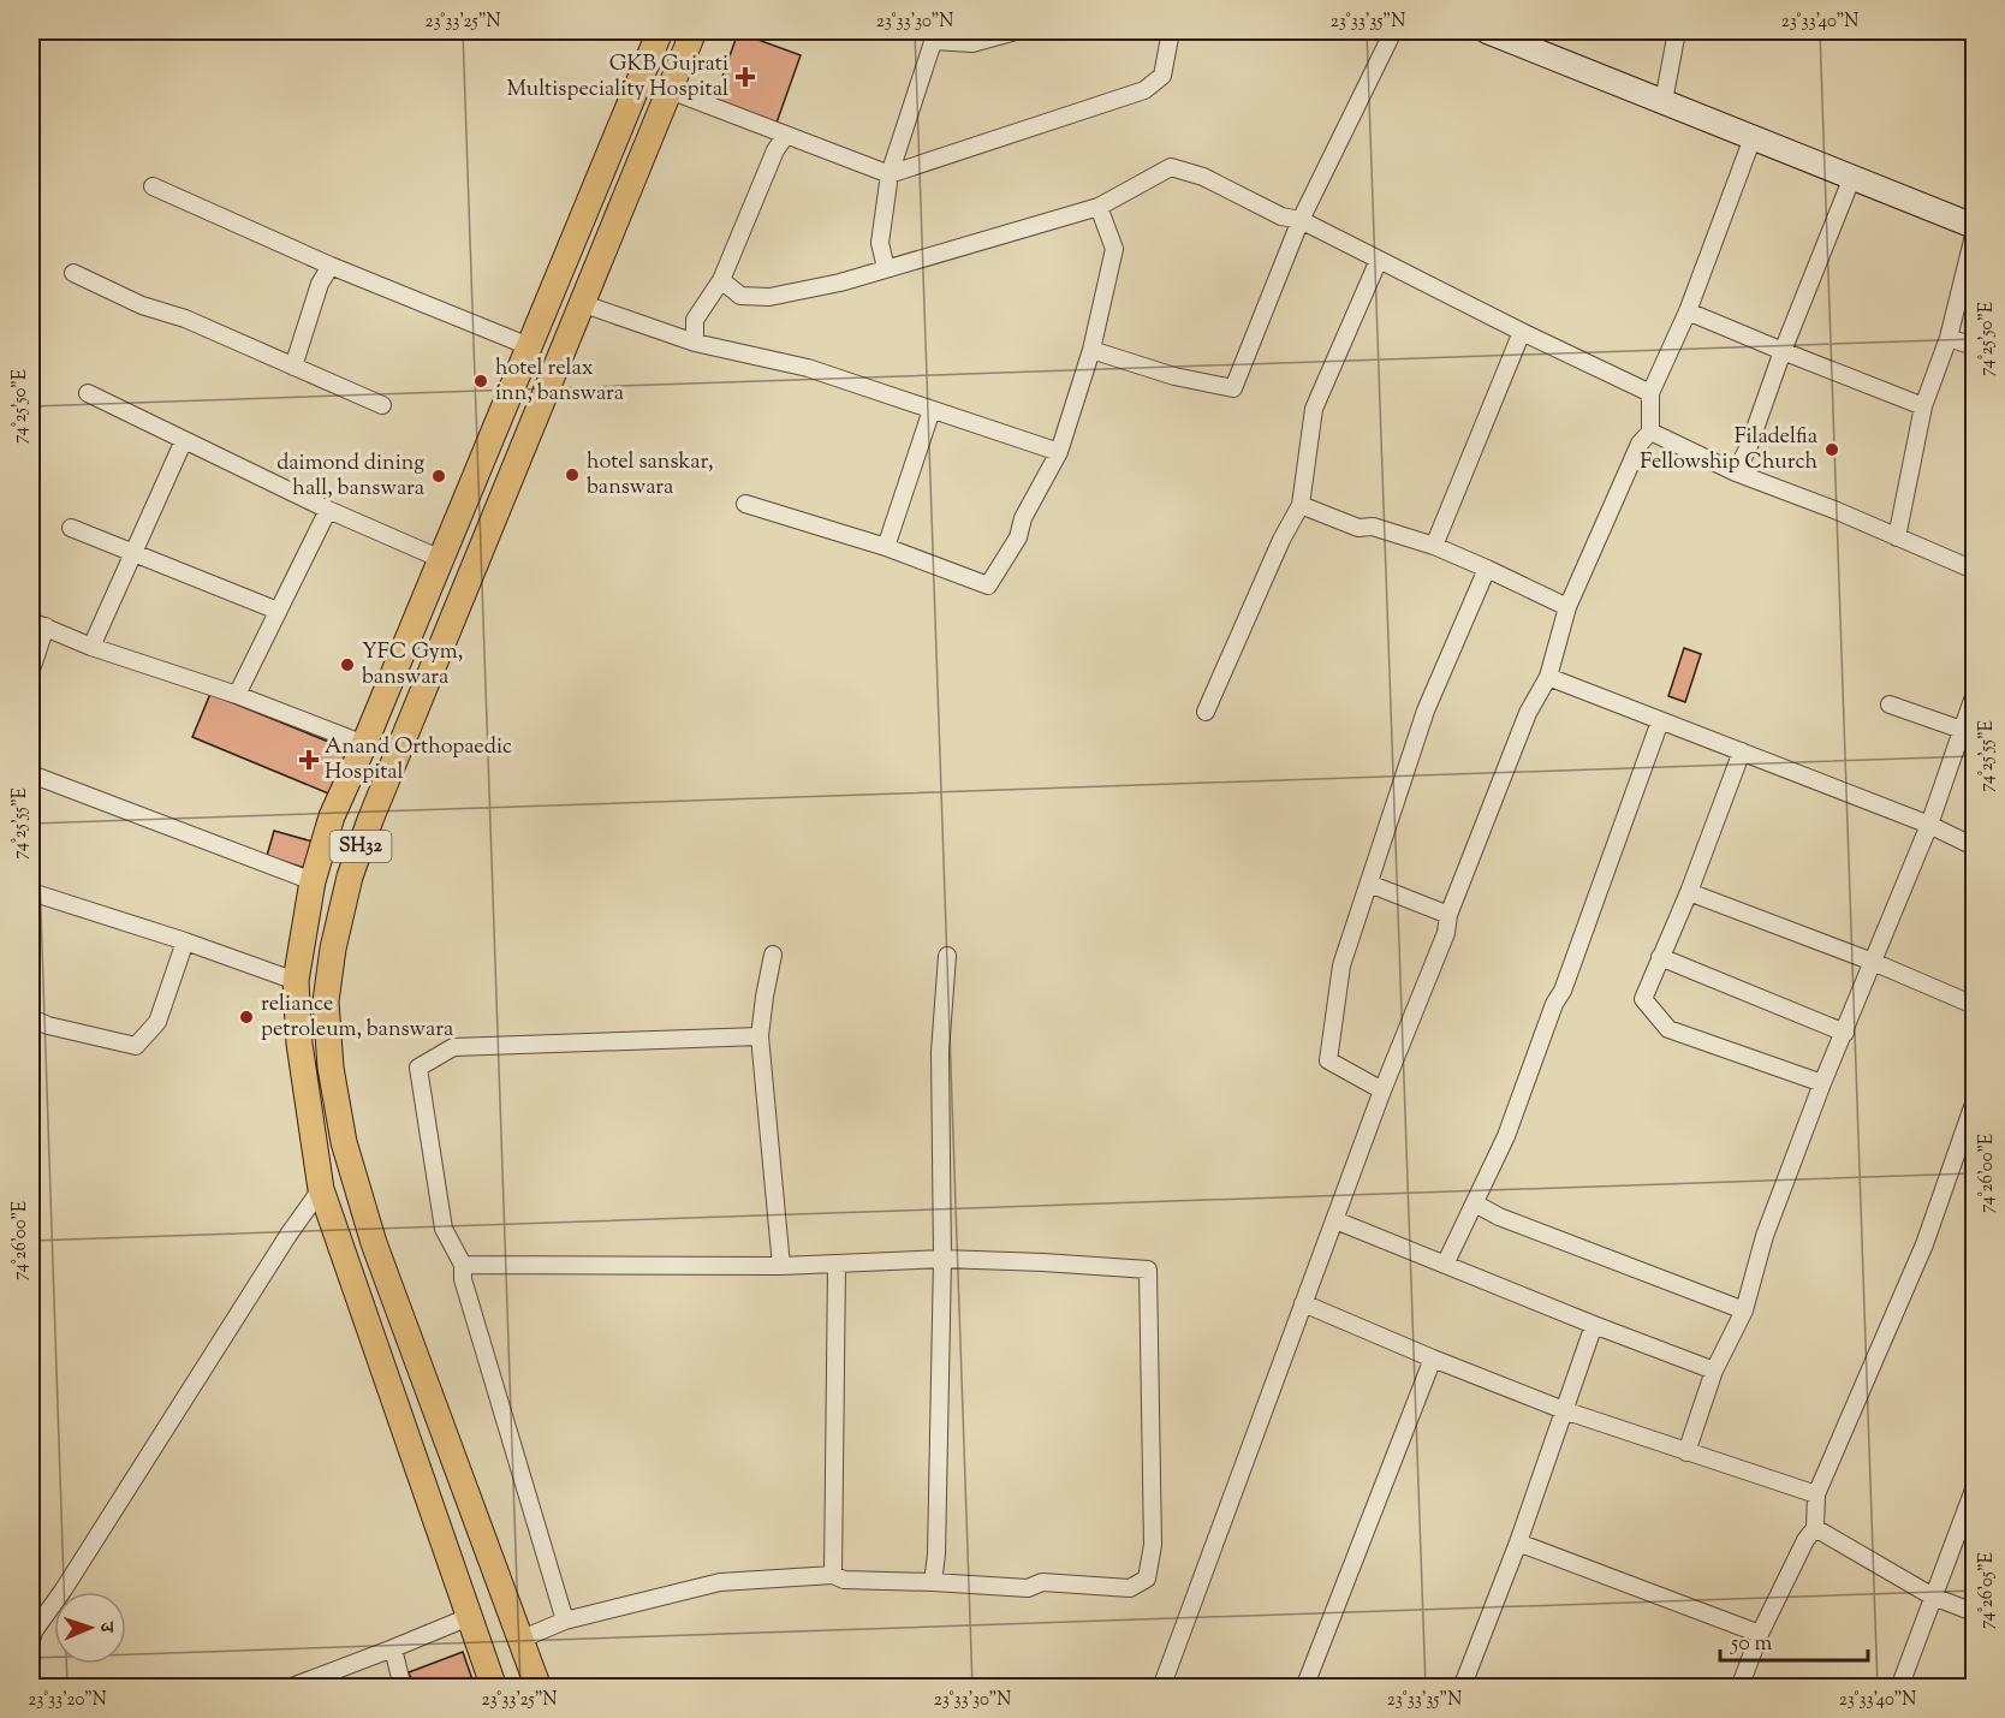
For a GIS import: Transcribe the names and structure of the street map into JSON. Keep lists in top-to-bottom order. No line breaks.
{"streets":{"main road":["SH32"]},"places":{"health":["GKB Gujrati Multispeciality Hospital","Anand Orthopaedic Hospital"],"other":["hotel relax inn, banswara","Filadelfia Fellowship Church","hotel sanskar, banswara","daimond dining hall, banswara","YFC Gym, banswara","reliance petroleum, banswara"]},"scale_bar":"50 m","north":"right","coordinates":["23°33'25\"N","23°33'30\"N","23°33'35\"N","23°33'40\"N","74°25'50\"E","74°25'55\"E","74°26'00\"E","74°26'05\"E","23°33'20\"N"]}
